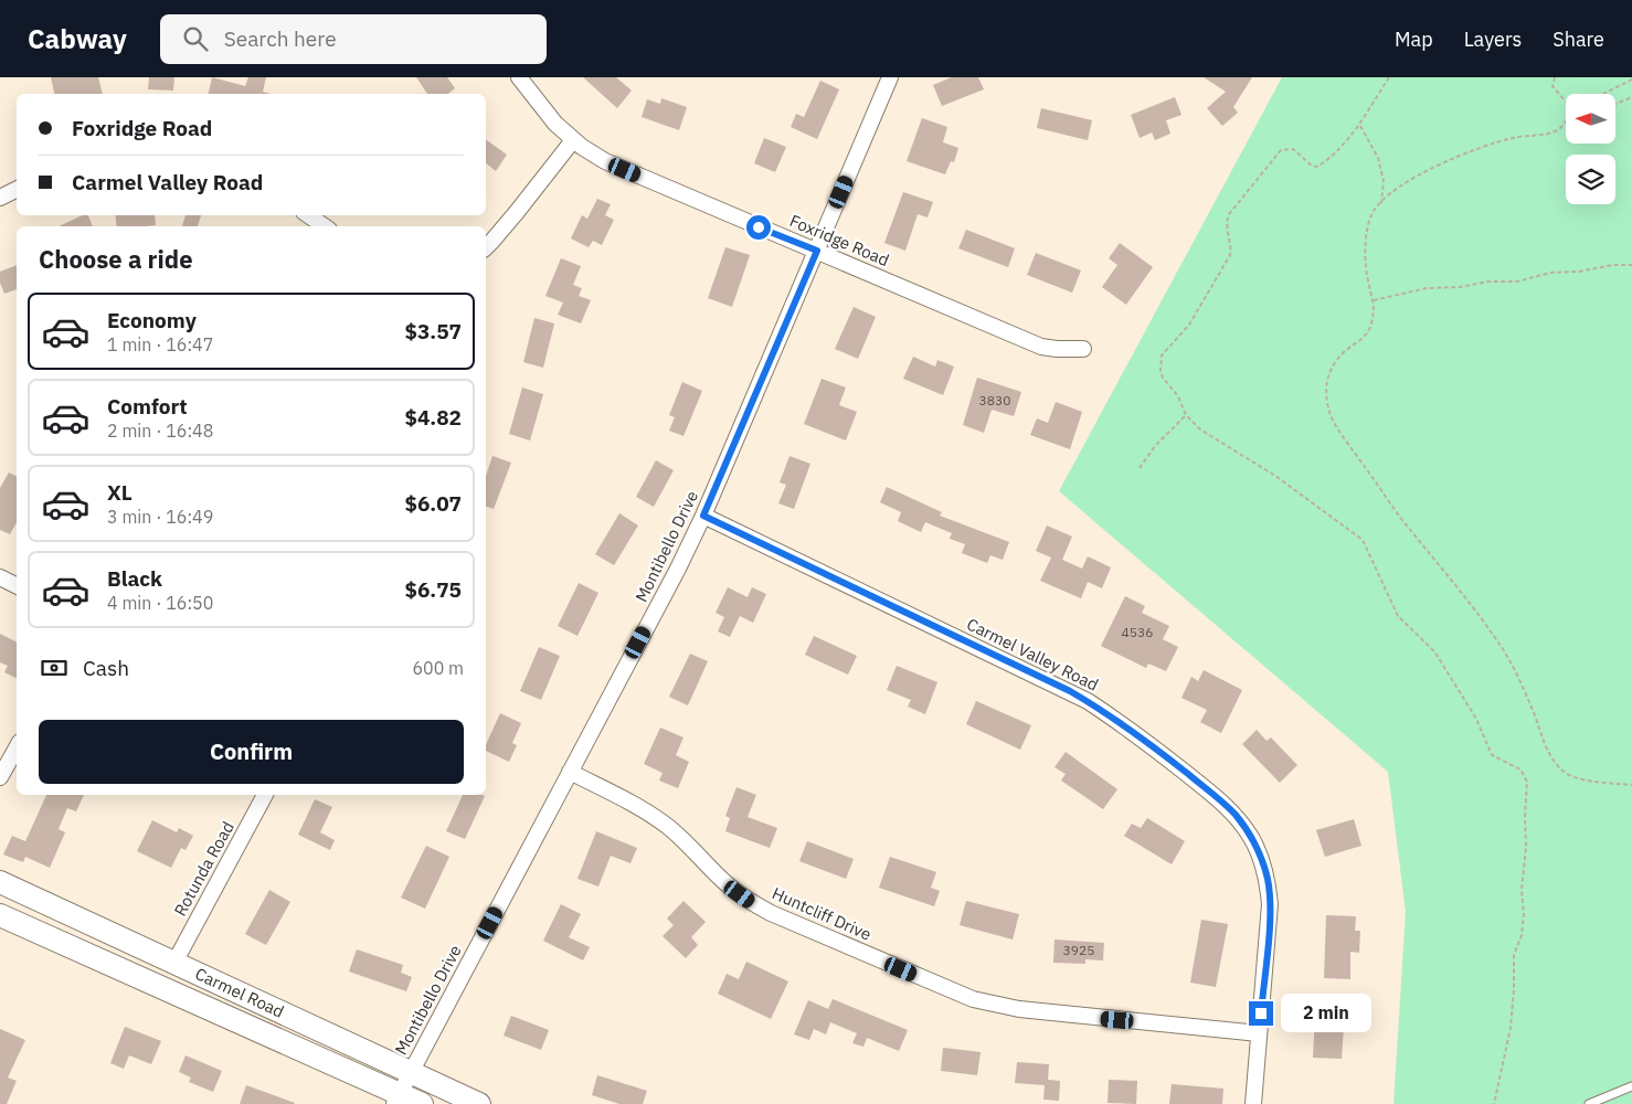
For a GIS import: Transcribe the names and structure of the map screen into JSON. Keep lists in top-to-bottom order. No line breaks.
{"streets":{"main road":["Carmel Road"],"street":["Foxridge Road","Montibello Drive","Carmel Valley Road","Rotunda Road","Huntcliff Drive"]},"crossings":[["Foxridge Road","Montibello Drive"],["Montibello Drive","Carmel Valley Road"],["Montibello Drive","Huntcliff Drive"],["Montibello Drive","Carmel Road"],["Carmel Valley Road","Huntcliff Drive"],["Rotunda Road","Carmel Road"]],"house_numbers":["3830","4536","3925"],"north":"left","page":{"header":"Cabway","search":"Search here","nav":["Map","Layers","Share"],"banner":["Foxridge Road","Carmel Valley Road"],"heading":"Choose a ride","list":[{"name":"Economy","note":"1 min · 16:47","value":"$3.57"},{"name":"Comfort","note":"2 min · 16:48","value":"$4.82"},{"name":"XL","note":"3 min · 16:49","value":"$6.07"},{"name":"Black","note":"4 min · 16:50","value":"$6.75"}],"pay":["Cash","600 m"],"buttons":"Confirm","bubble":"2 min"}}
